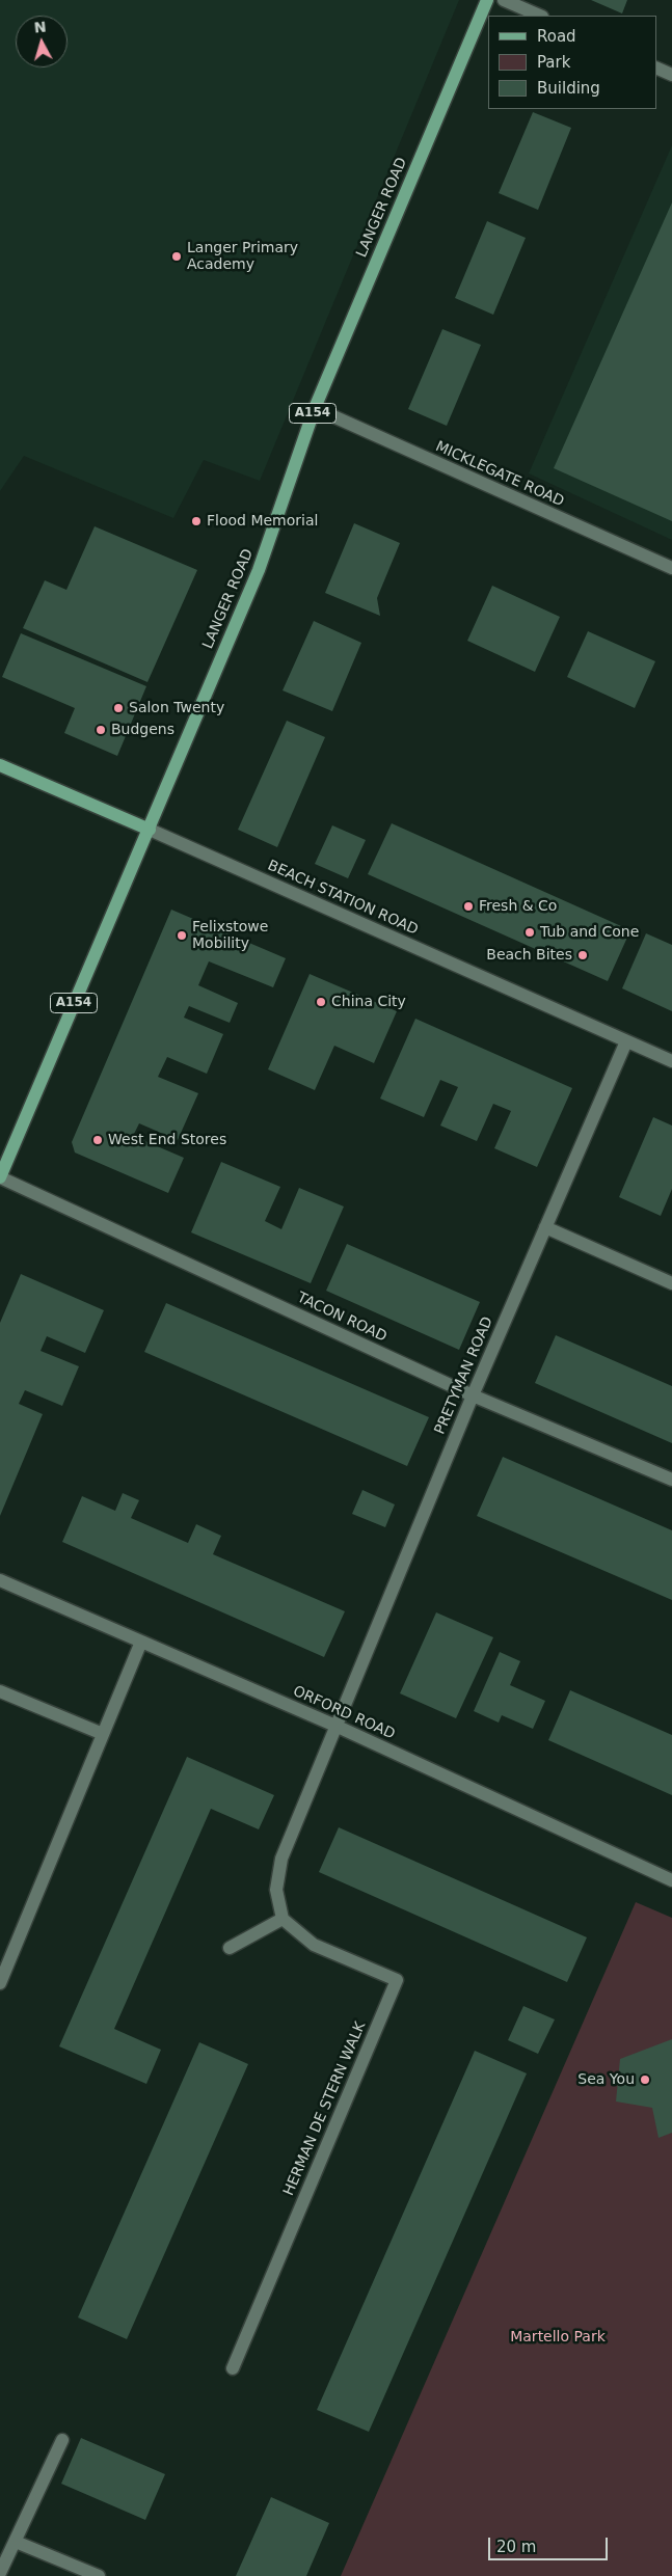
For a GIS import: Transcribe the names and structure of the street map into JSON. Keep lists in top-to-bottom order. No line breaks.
{"streets":{"main road":["LANGER ROAD","A154","BEACH STATION ROAD"],"street":["MICKLEGATE ROAD","TACON ROAD","PRETYMAN ROAD","ORFORD ROAD","HERMAN DE STERN WALK"]},"crossings":[["LANGER ROAD","MICKLEGATE ROAD"],["LANGER ROAD","BEACH STATION ROAD"],["LANGER ROAD","TACON ROAD"],["BEACH STATION ROAD","PRETYMAN ROAD"],["TACON ROAD","PRETYMAN ROAD"],["PRETYMAN ROAD","ORFORD ROAD"]],"parks":["Martello Park"],"places":["Langer Primary Academy","Flood Memorial","Salon Twenty","Budgens","Fresh & Co","Tub and Cone","Felixstowe Mobility","Beach Bites","China City","West End Stores","Sea You"],"legend":["Road","Park","Building"],"scale_bar":"20 m","north":"top"}
